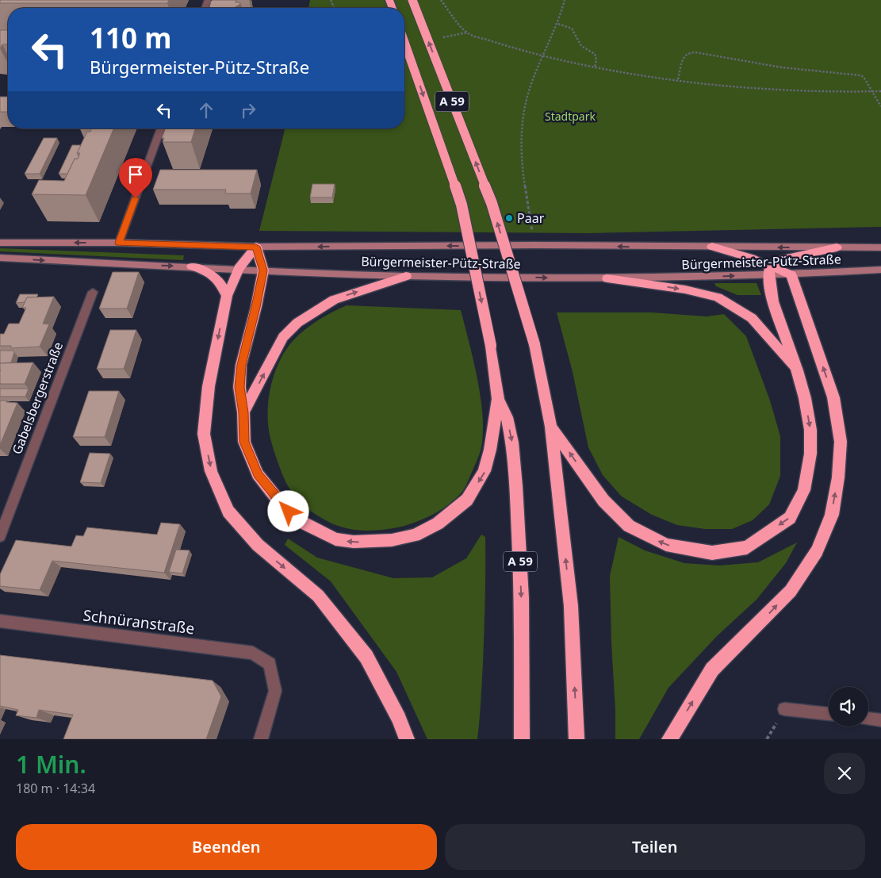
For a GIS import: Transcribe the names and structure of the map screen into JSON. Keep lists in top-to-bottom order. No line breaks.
{"streets":{"highway":["A 59"],"main road":["Bürgermeister-Pütz-Straße"],"street":["Gabelsbergerstraße","Schnüranstraße"]},"parks":["Stadtpark"],"places":["Paar"],"page":{"turn":["110 m","Bürgermeister-Pütz-Straße"],"heading":["1 Min.","180 m · 14:34"],"buttons":["Beenden","Teilen"]}}
